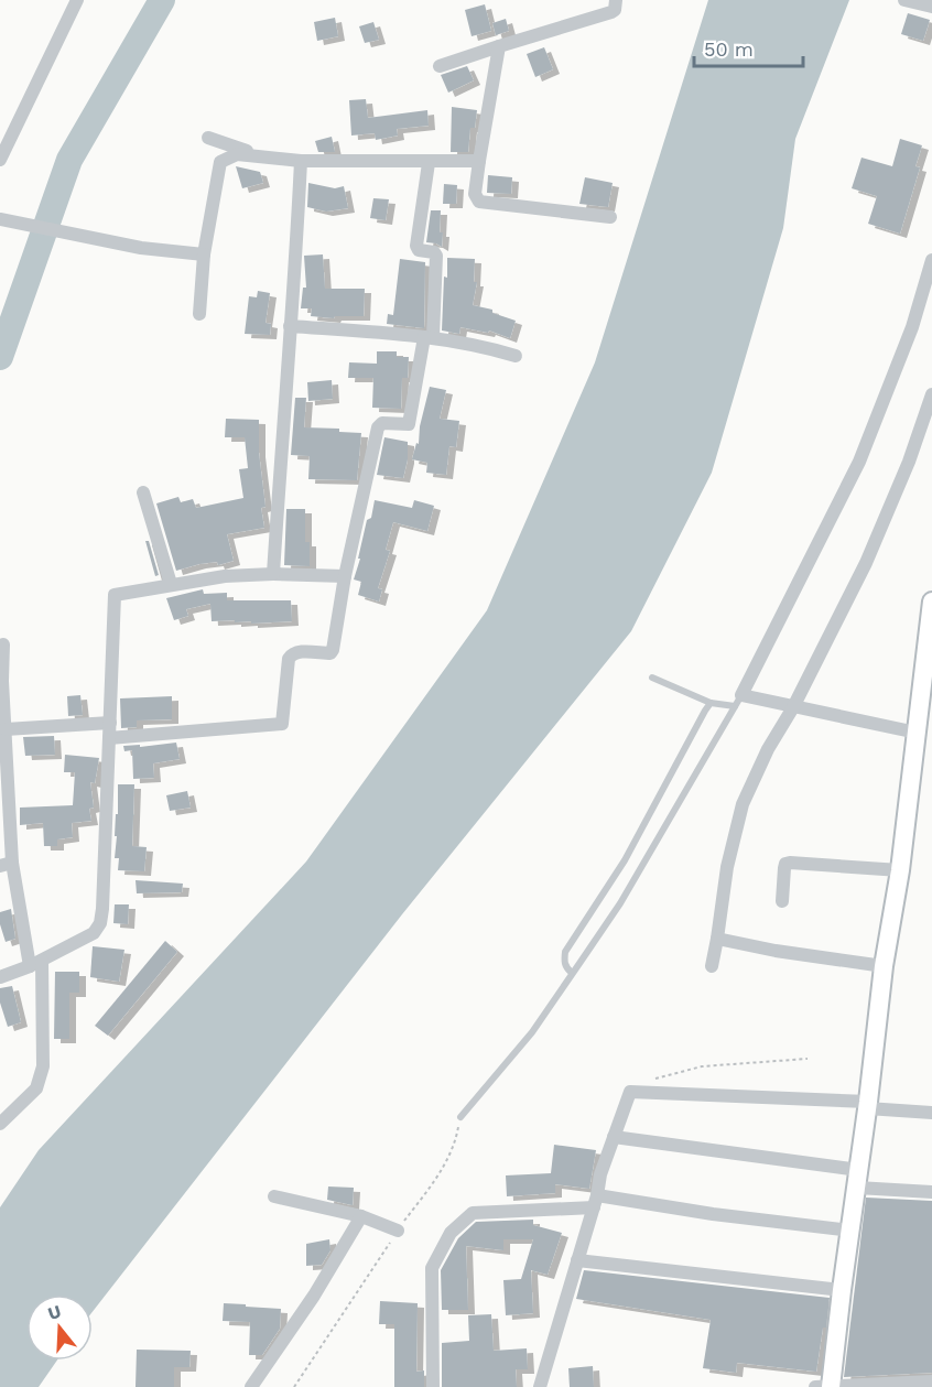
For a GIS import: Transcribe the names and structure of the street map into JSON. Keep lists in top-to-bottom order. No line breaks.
{"scale_bar":"50 m","north":"top"}
